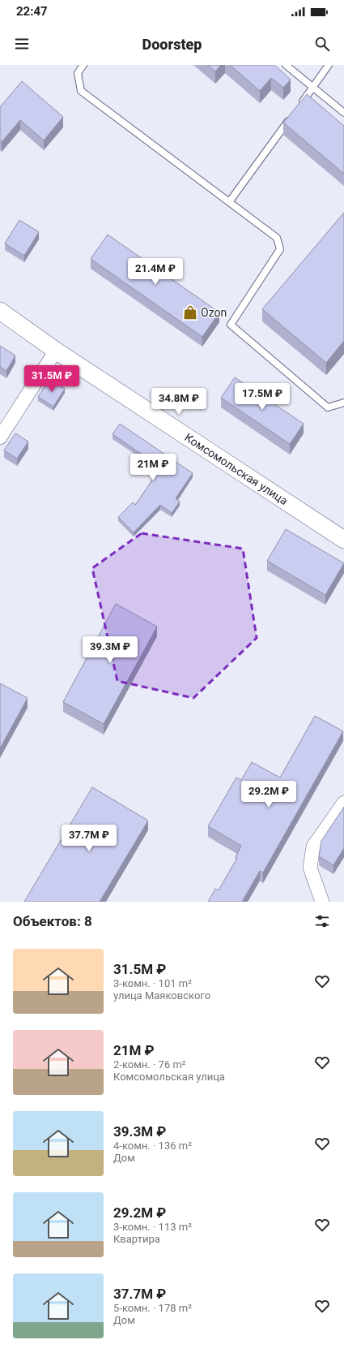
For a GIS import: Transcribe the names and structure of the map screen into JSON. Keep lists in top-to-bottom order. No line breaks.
{"streets":{"street":["Комсомольская улица"]},"places":{"shop":["Ozon"]},"page":{"status":"22:47","header":"Doorstep","price":["21.4M ₽","31.5M ₽","17.5M ₽","34.8M ₽","21M ₽","39.3M ₽","29.2M ₽","37.7M ₽"],"heading":"Объектов: 8","list":[{"name":"31.5M ₽","note":"3-комн. · 101 m² · улица Маяковского"},{"name":"21M ₽","note":"2-комн. · 76 m² · Комсомольская улица"},{"name":"39.3M ₽","note":"4-комн. · 136 m² · Дом"},{"name":"29.2M ₽","note":"3-комн. · 113 m² · Квартира"},{"name":"37.7M ₽","note":"5-комн. · 178 m² · Дом"}]}}
